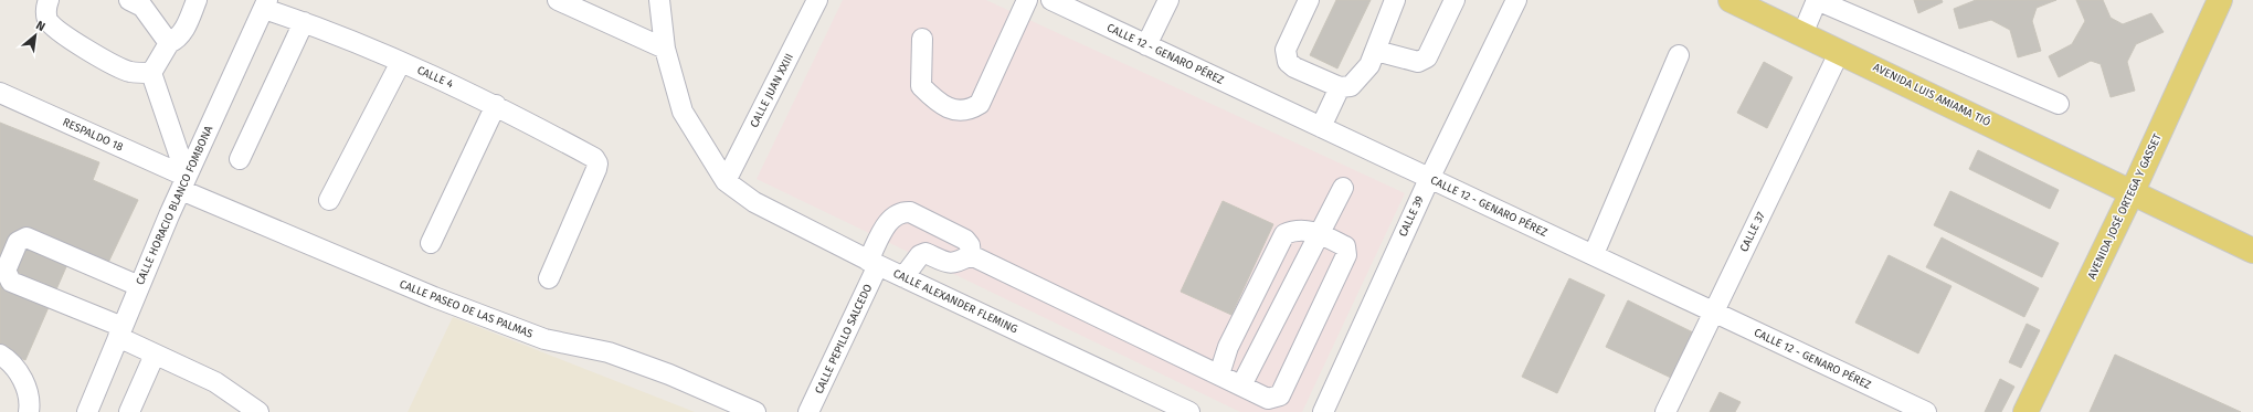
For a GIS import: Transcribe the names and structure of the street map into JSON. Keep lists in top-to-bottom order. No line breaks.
{"streets":{"main road":["AVENIDA LUIS AMIAMA TIÓ","AVENIDA JOSÉ ORTEGA Y GASSET"],"street":["CALLE 12 - GENARO PÉREZ","CALLE 4","CALLE JUAN XXIII","RESPALDO 18","CALLE HORACIO BLANCO FOMBONA","CALLE 39","CALLE 37","CALLE ALEXANDER FLEMING","CALLE PASEO DE LAS PALMAS","CALLE PEPILLO SALCEDO"]},"crossings":[["CALLE 12 - GENARO PÉREZ","CALLE 39"],["CALLE 12 - GENARO PÉREZ","CALLE 37"],["CALLE 4","CALLE HORACIO BLANCO FOMBONA"],["CALLE JUAN XXIII","CALLE ALEXANDER FLEMING"],["AVENIDA LUIS AMIAMA TIÓ","AVENIDA JOSÉ ORTEGA Y GASSET"],["AVENIDA LUIS AMIAMA TIÓ","CALLE 37"],["RESPALDO 18","CALLE HORACIO BLANCO FOMBONA"],["RESPALDO 18","CALLE PASEO DE LAS PALMAS"],["CALLE HORACIO BLANCO FOMBONA","CALLE PASEO DE LAS PALMAS"],["CALLE ALEXANDER FLEMING","CALLE PEPILLO SALCEDO"]],"north":"top right"}
